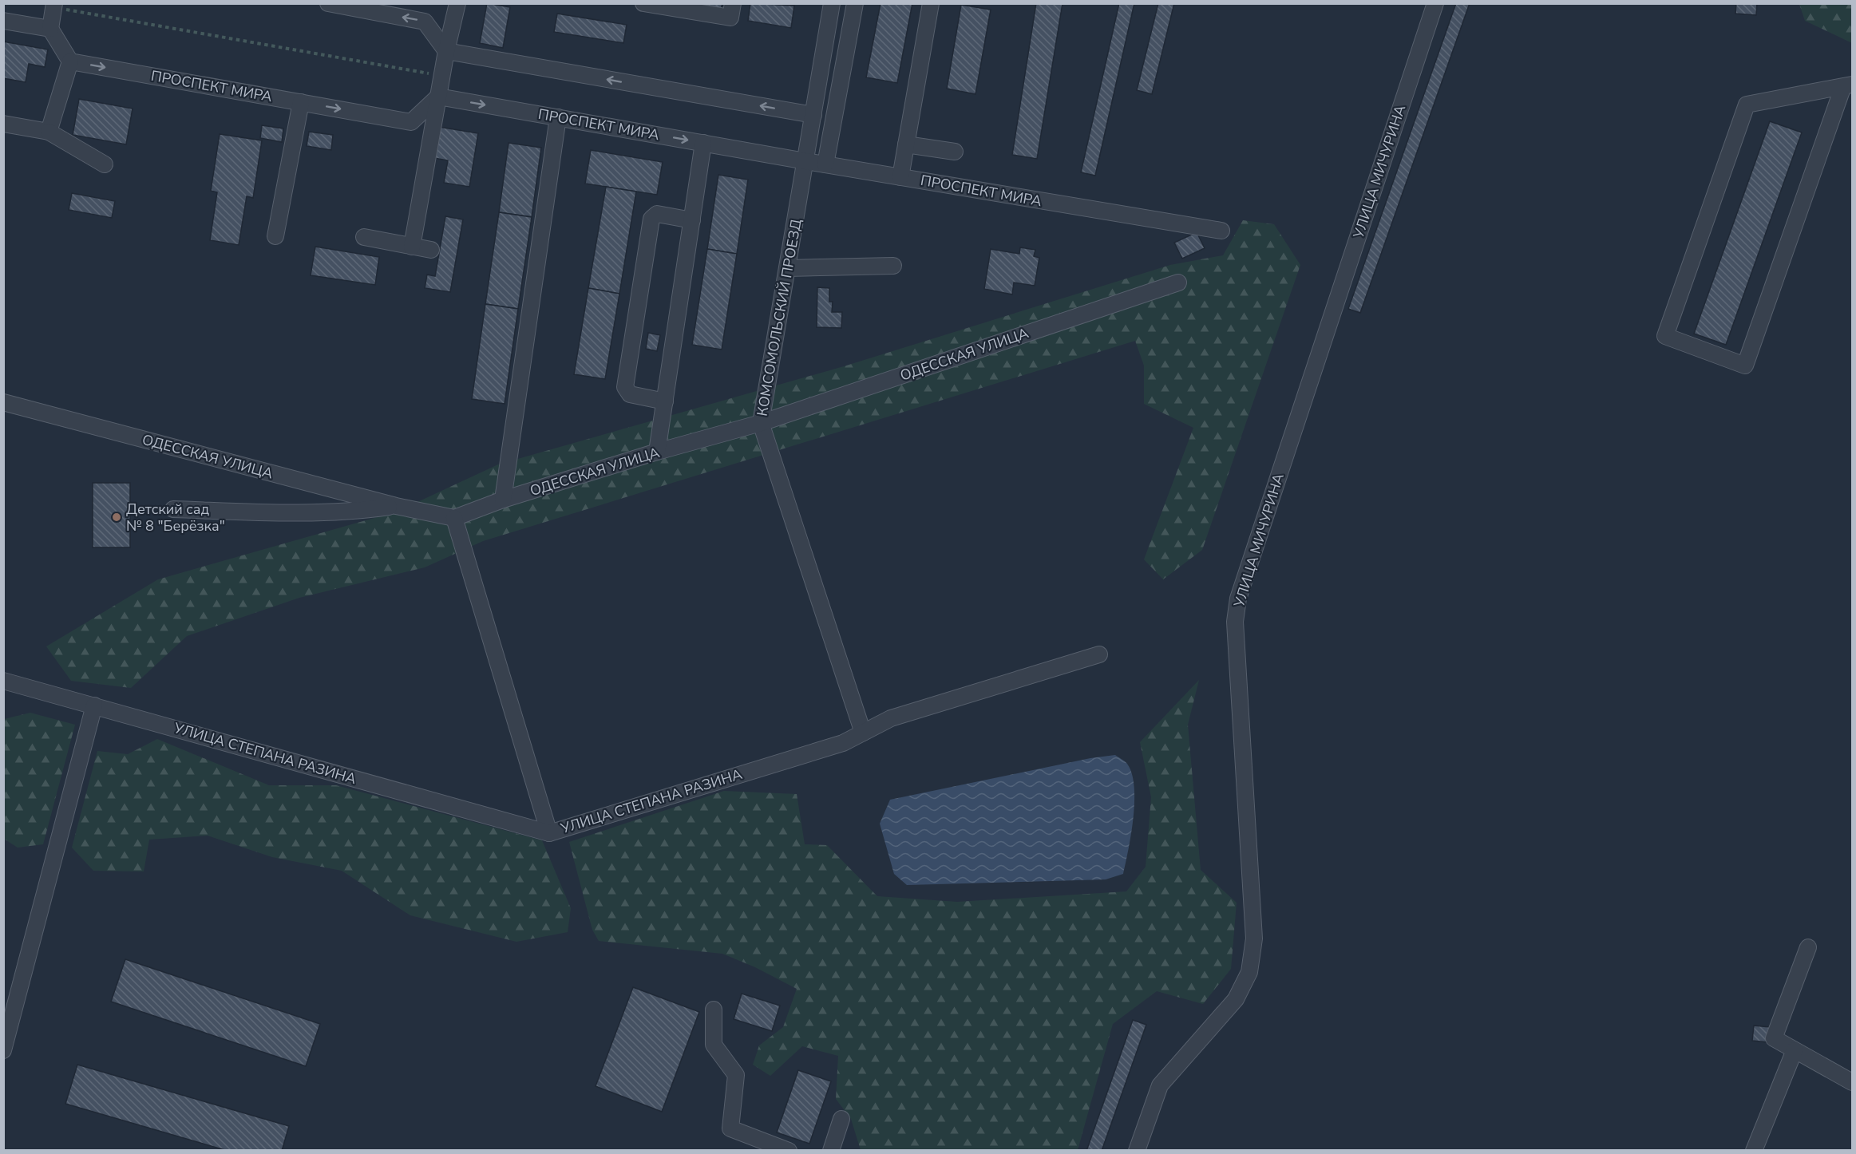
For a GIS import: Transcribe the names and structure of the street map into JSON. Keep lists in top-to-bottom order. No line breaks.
{"streets":{"street":["ПРОСПЕКТ МИРА","УЛИЦА МИЧУРИНА","КОМСОМОЛЬСКИЙ ПРОЕЗД","ОДЕССКАЯ УЛИЦА","УЛИЦА СТЕПАНА РАЗИНА"]},"crossings":[["ПРОСПЕКТ МИРА","КОМСОМОЛЬСКИЙ ПРОЕЗД"],["КОМСОМОЛЬСКИЙ ПРОЕЗД","ОДЕССКАЯ УЛИЦА"],["КОМСОМОЛЬСКИЙ ПРОЕЗД","УЛИЦА СТЕПАНА РАЗИНА"]],"places":["Детский сад № 8 \"Берёзка\""]}
